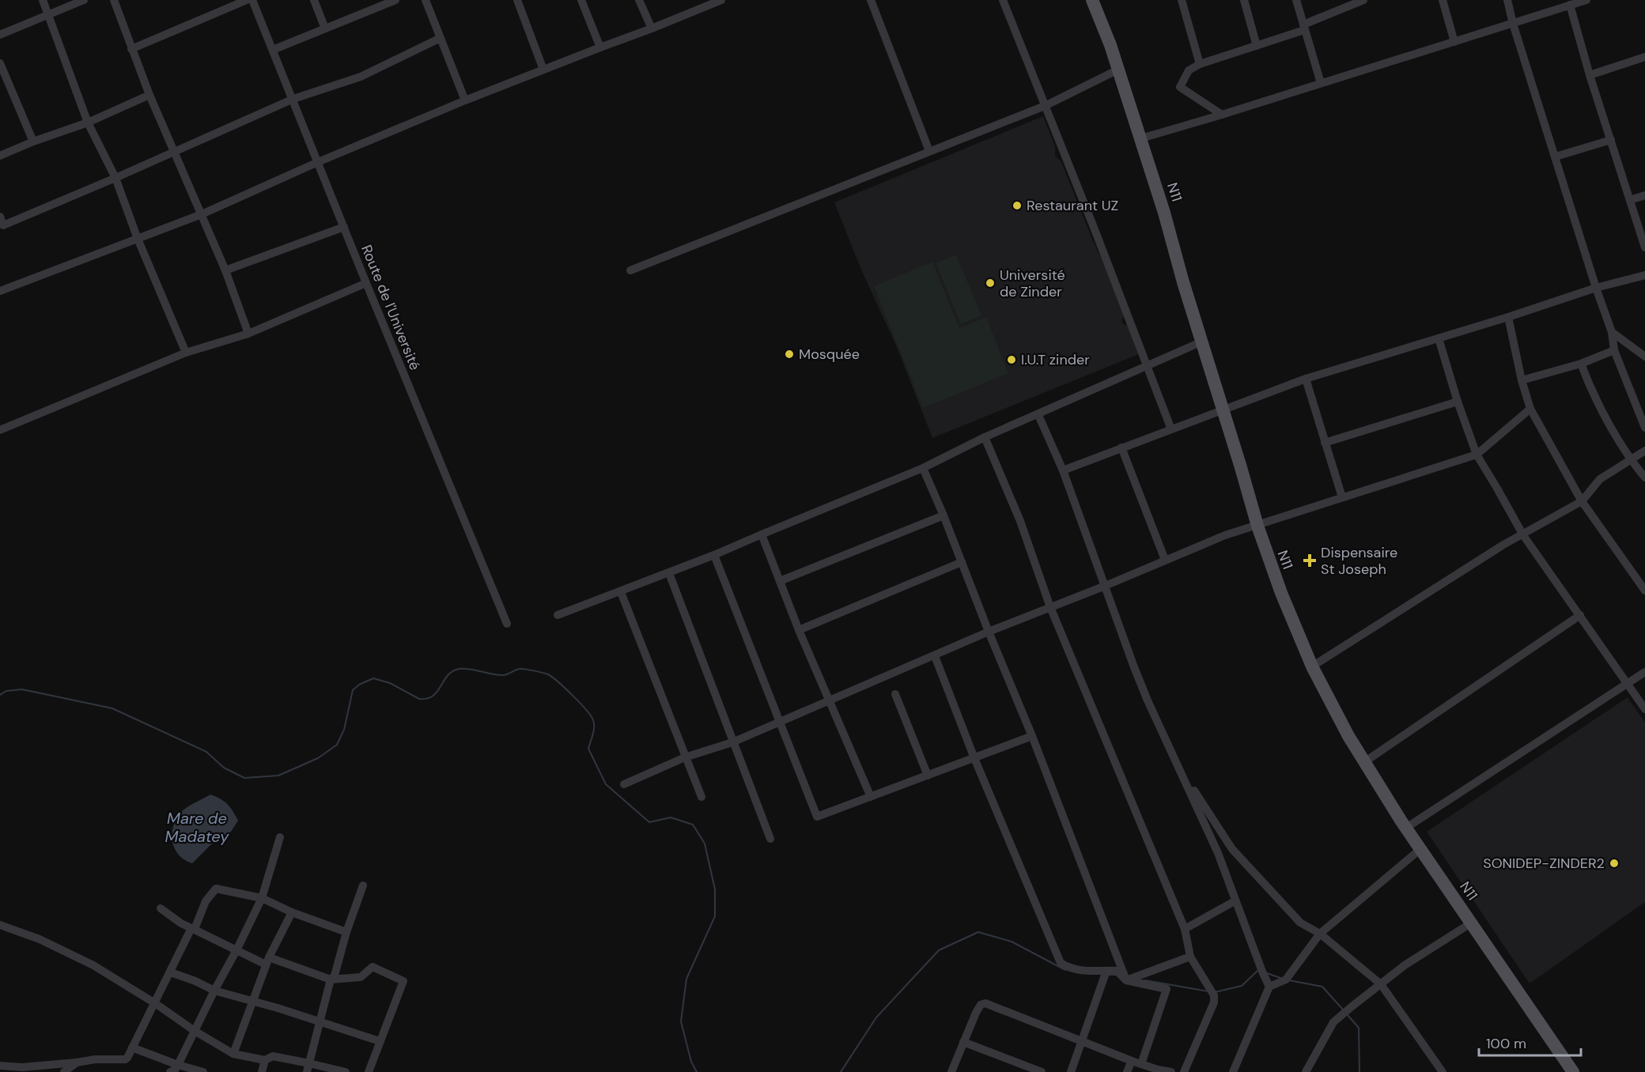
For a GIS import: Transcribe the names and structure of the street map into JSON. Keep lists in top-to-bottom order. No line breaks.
{"streets":{"main road":["N11"],"street":["Route de l'Université"]},"water":["Mare de Madatey"],"places":{"other":["Restaurant UZ","Université de Zinder","Mosquée","I.U.T zinder","SONIDEP-ZINDER2"],"health":["Dispensaire St Joseph"]},"scale_bar":"100 m"}
